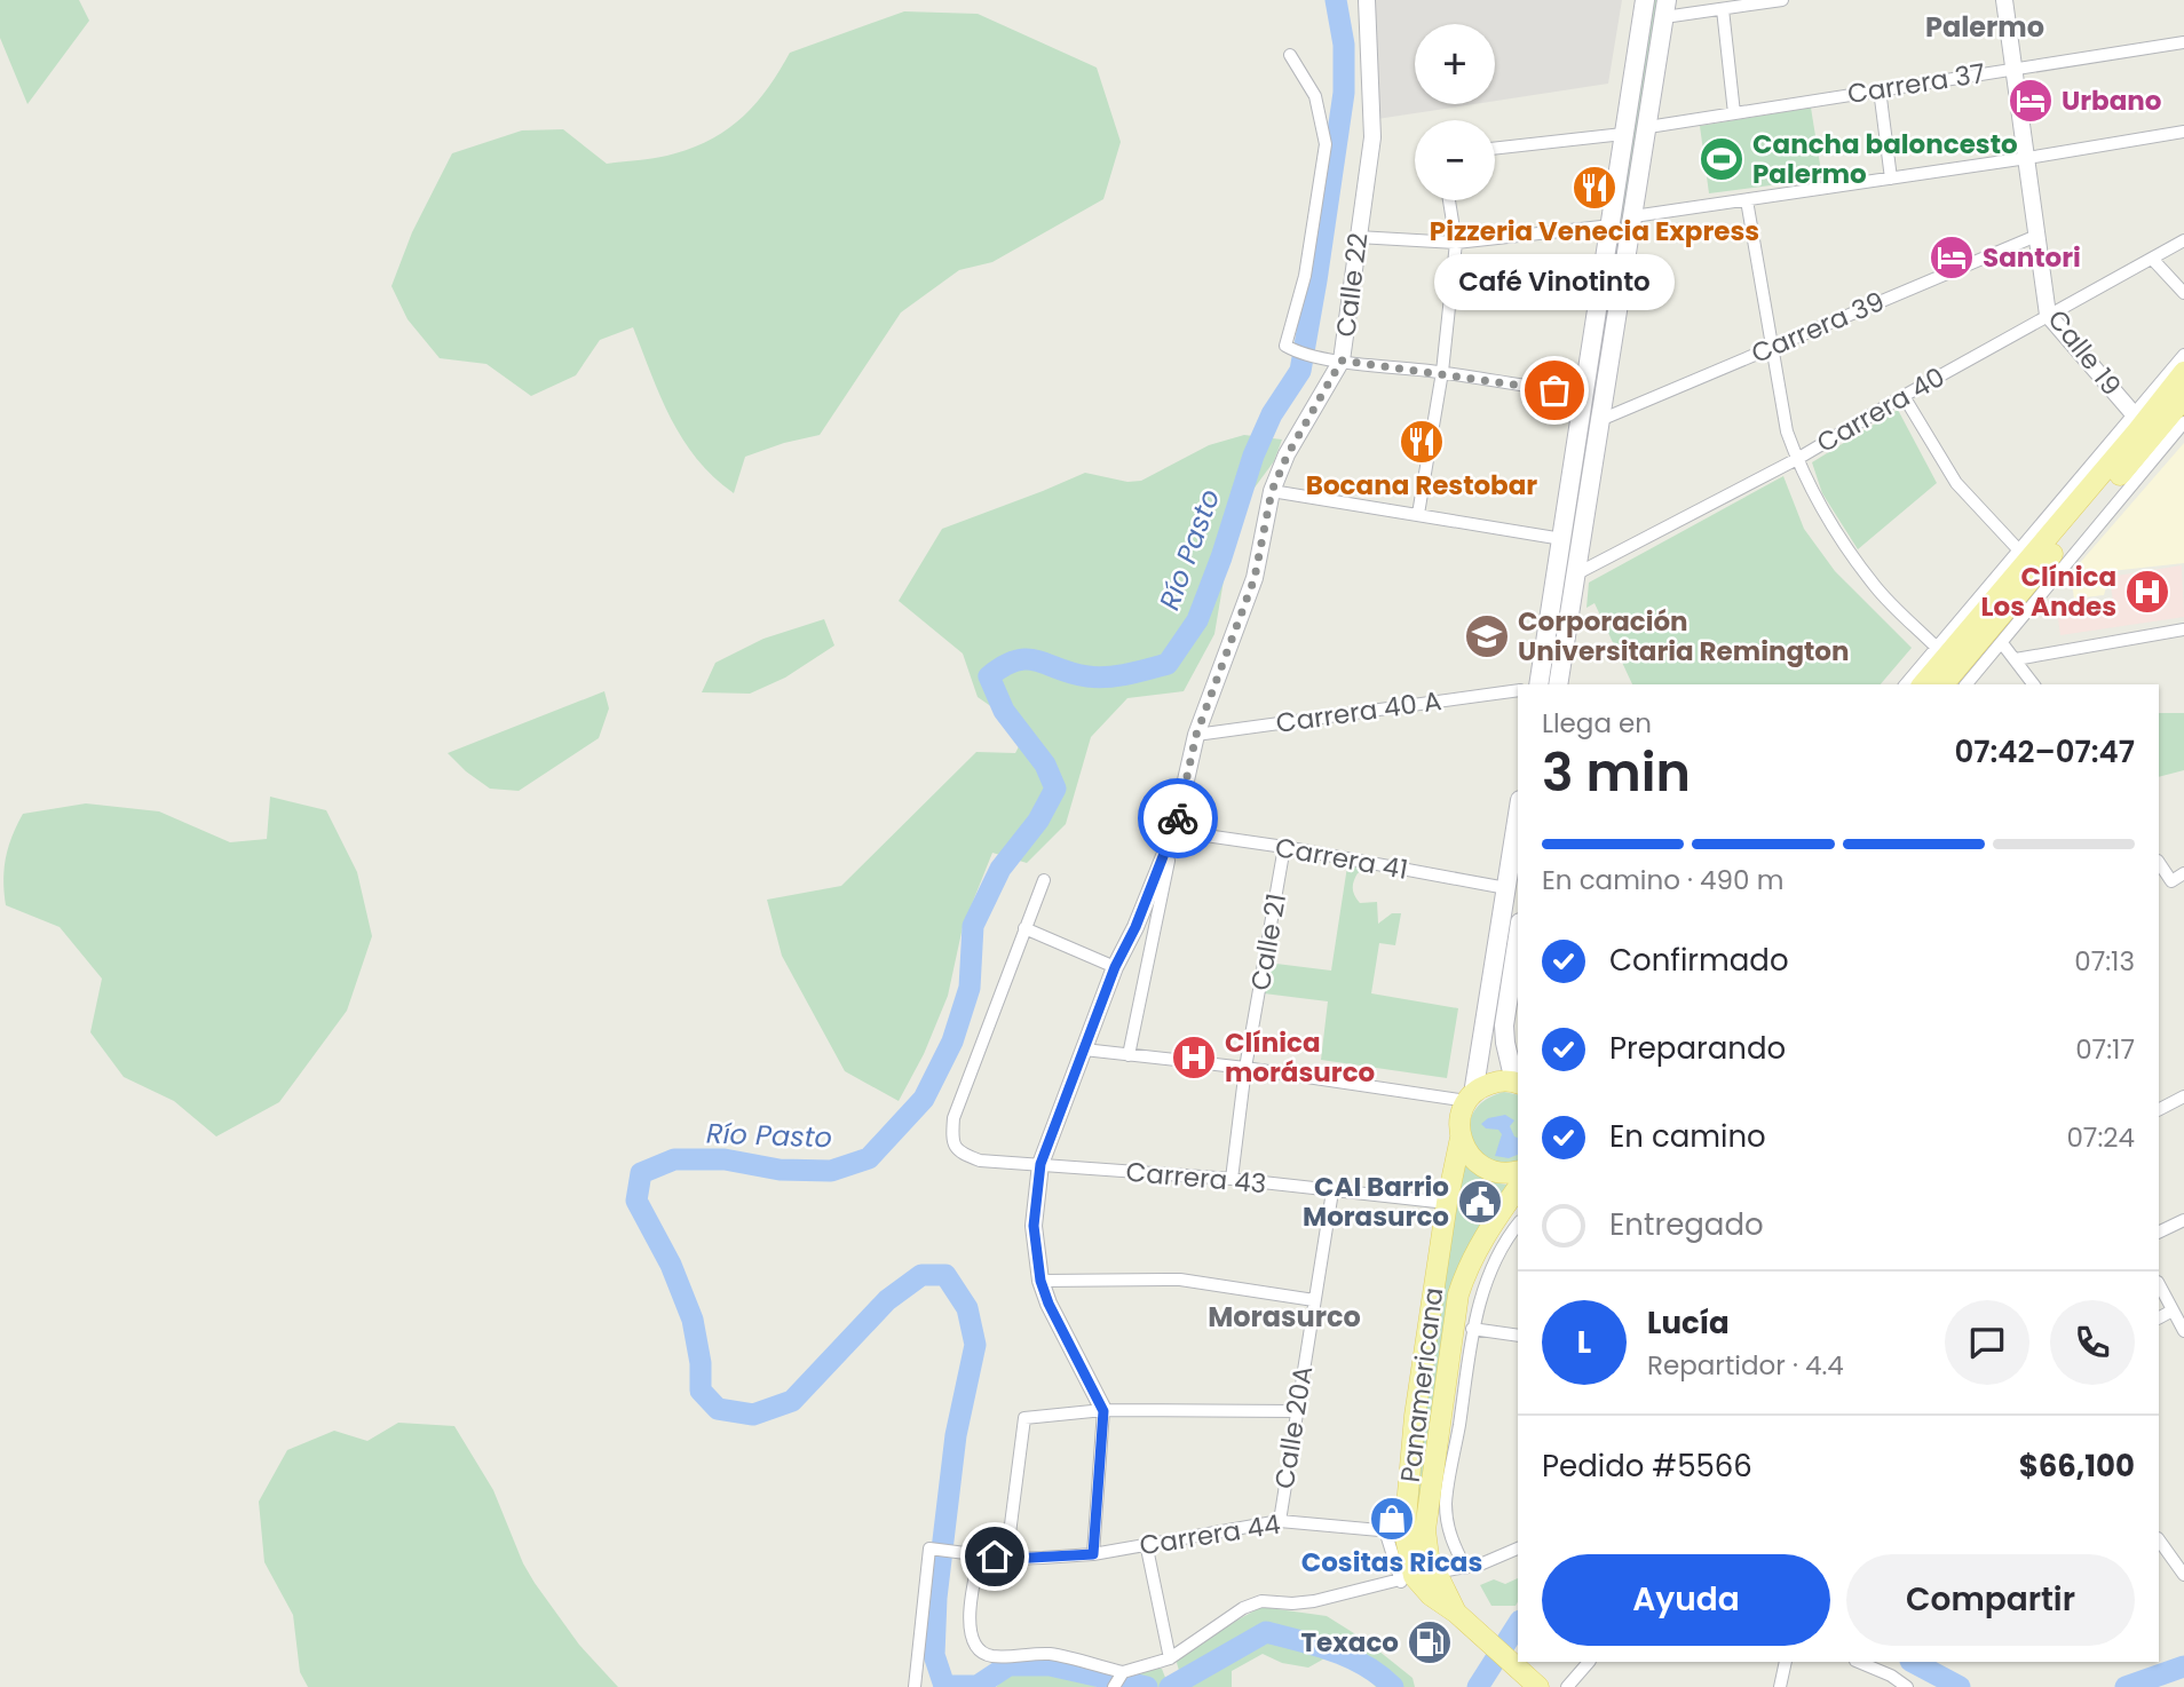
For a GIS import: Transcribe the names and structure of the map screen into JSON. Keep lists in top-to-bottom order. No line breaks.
{"streets":{"main road":["Panamericana"],"street":["Carrera 37","Calle 22","Carrera 39","Calle 19","Carrera 40","Carrera 40 A","Carrera 41","Calle 21","Carrera 43","Calle 20A","Carrera 44"]},"crossings":[["Carrera 37","Calle 19"],["Calle 22","Carrera 40 A"],["Calle 22","Carrera 41"],["Calle 22","Carrera 43"],["Carrera 39","Calle 19"],["Calle 19","Carrera 40"],["Carrera 41","Calle 21"],["Calle 21","Carrera 43"],["Carrera 43","Panamericana"],["Carrera 43","Calle 20A"],["Panamericana","Carrera 44"],["Calle 20A","Carrera 44"]],"districts":["Palermo","Morasurco"],"water":["Río Pasto"],"places":{"hotel":["Urbano","Santori"],"sports":["Cancha baloncesto Palermo"],"restaurant":["Pizzeria Venecia Express","Bocana Restobar"],"other":["Café Vinotinto"],"hospital":["Clínica Los Andes","Clínica morásurco"],"school or university":["Corporación Universitaria Remington"],"public building":["CAI Barrio Morasurco"],"shop":["Cositas Ricas"],"fuel station":["Texaco"]},"page":{"map_buttons":["+","−"],"bubble":"Café Vinotinto","heading":["3 min","Llega en","07:42–07:47"],"panel":["Lucía","Repartidor · 4.4","Pedido #5566","$66,100"],"bar":"En camino · 490 m","list":[["Confirmado","07:13"],["Preparando","07:17"],["En camino","07:24"],"Entregado"],"round":"L","buttons":["Ayuda","Compartir"]}}
